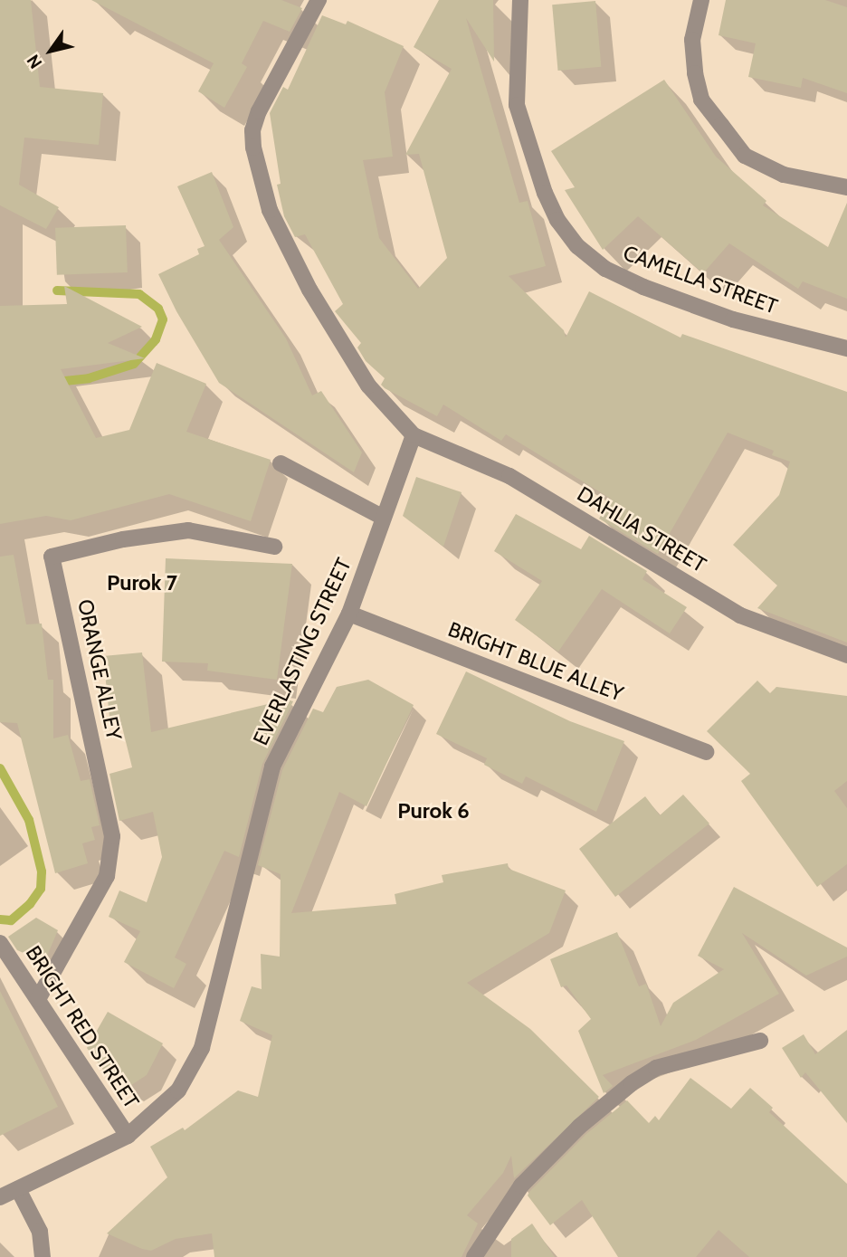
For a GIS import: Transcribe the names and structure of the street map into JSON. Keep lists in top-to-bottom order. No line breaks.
{"streets":{"street":["CAMELLA STREET","DAHLIA STREET","EVERLASTING STREET","BRIGHT BLUE ALLEY","ORANGE ALLEY","BRIGHT RED STREET"]},"crossings":[["DAHLIA STREET","EVERLASTING STREET"],["EVERLASTING STREET","BRIGHT BLUE ALLEY"],["EVERLASTING STREET","BRIGHT RED STREET"],["ORANGE ALLEY","BRIGHT RED STREET"]],"districts":["Purok 7","Purok 6"],"north":"bottom left"}
